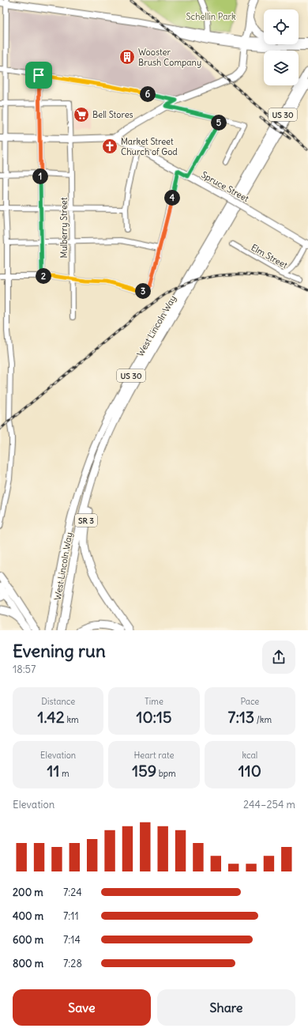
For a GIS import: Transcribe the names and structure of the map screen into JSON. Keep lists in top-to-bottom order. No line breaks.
{"streets":{"highway":["US 30","West Lincoln Way","SR 3"],"main road":["Spruce Street"],"street":["Mulberry Street","Elm Street"]},"crossings":[["US 30","West Lincoln Way"],["West Lincoln Way","SR 3"]],"parks":["Schellin Park"],"places":{"building":["Wooster Brush Company"],"supermarket":["Bell Stores"],"church":["Market Street Church of God"]},"page":{"pins":["6","5","1","4","2","3"],"heading":["Evening run","18:57"],"stats":[["Distance","1.42 km"],["Time","10:15"],["Pace","7:13 /km"],["Elevation","11 m"],["Heart rate","159 bpm"],["kcal","110"]],"chart":["Elevation","244–254 m"],"list":[{"name":"200 m","note":"7:24"},{"name":"400 m","note":"7:11"},{"name":"600 m","note":"7:14"},{"name":"800 m","note":"7:28"}],"buttons":["Save","Share"]}}
